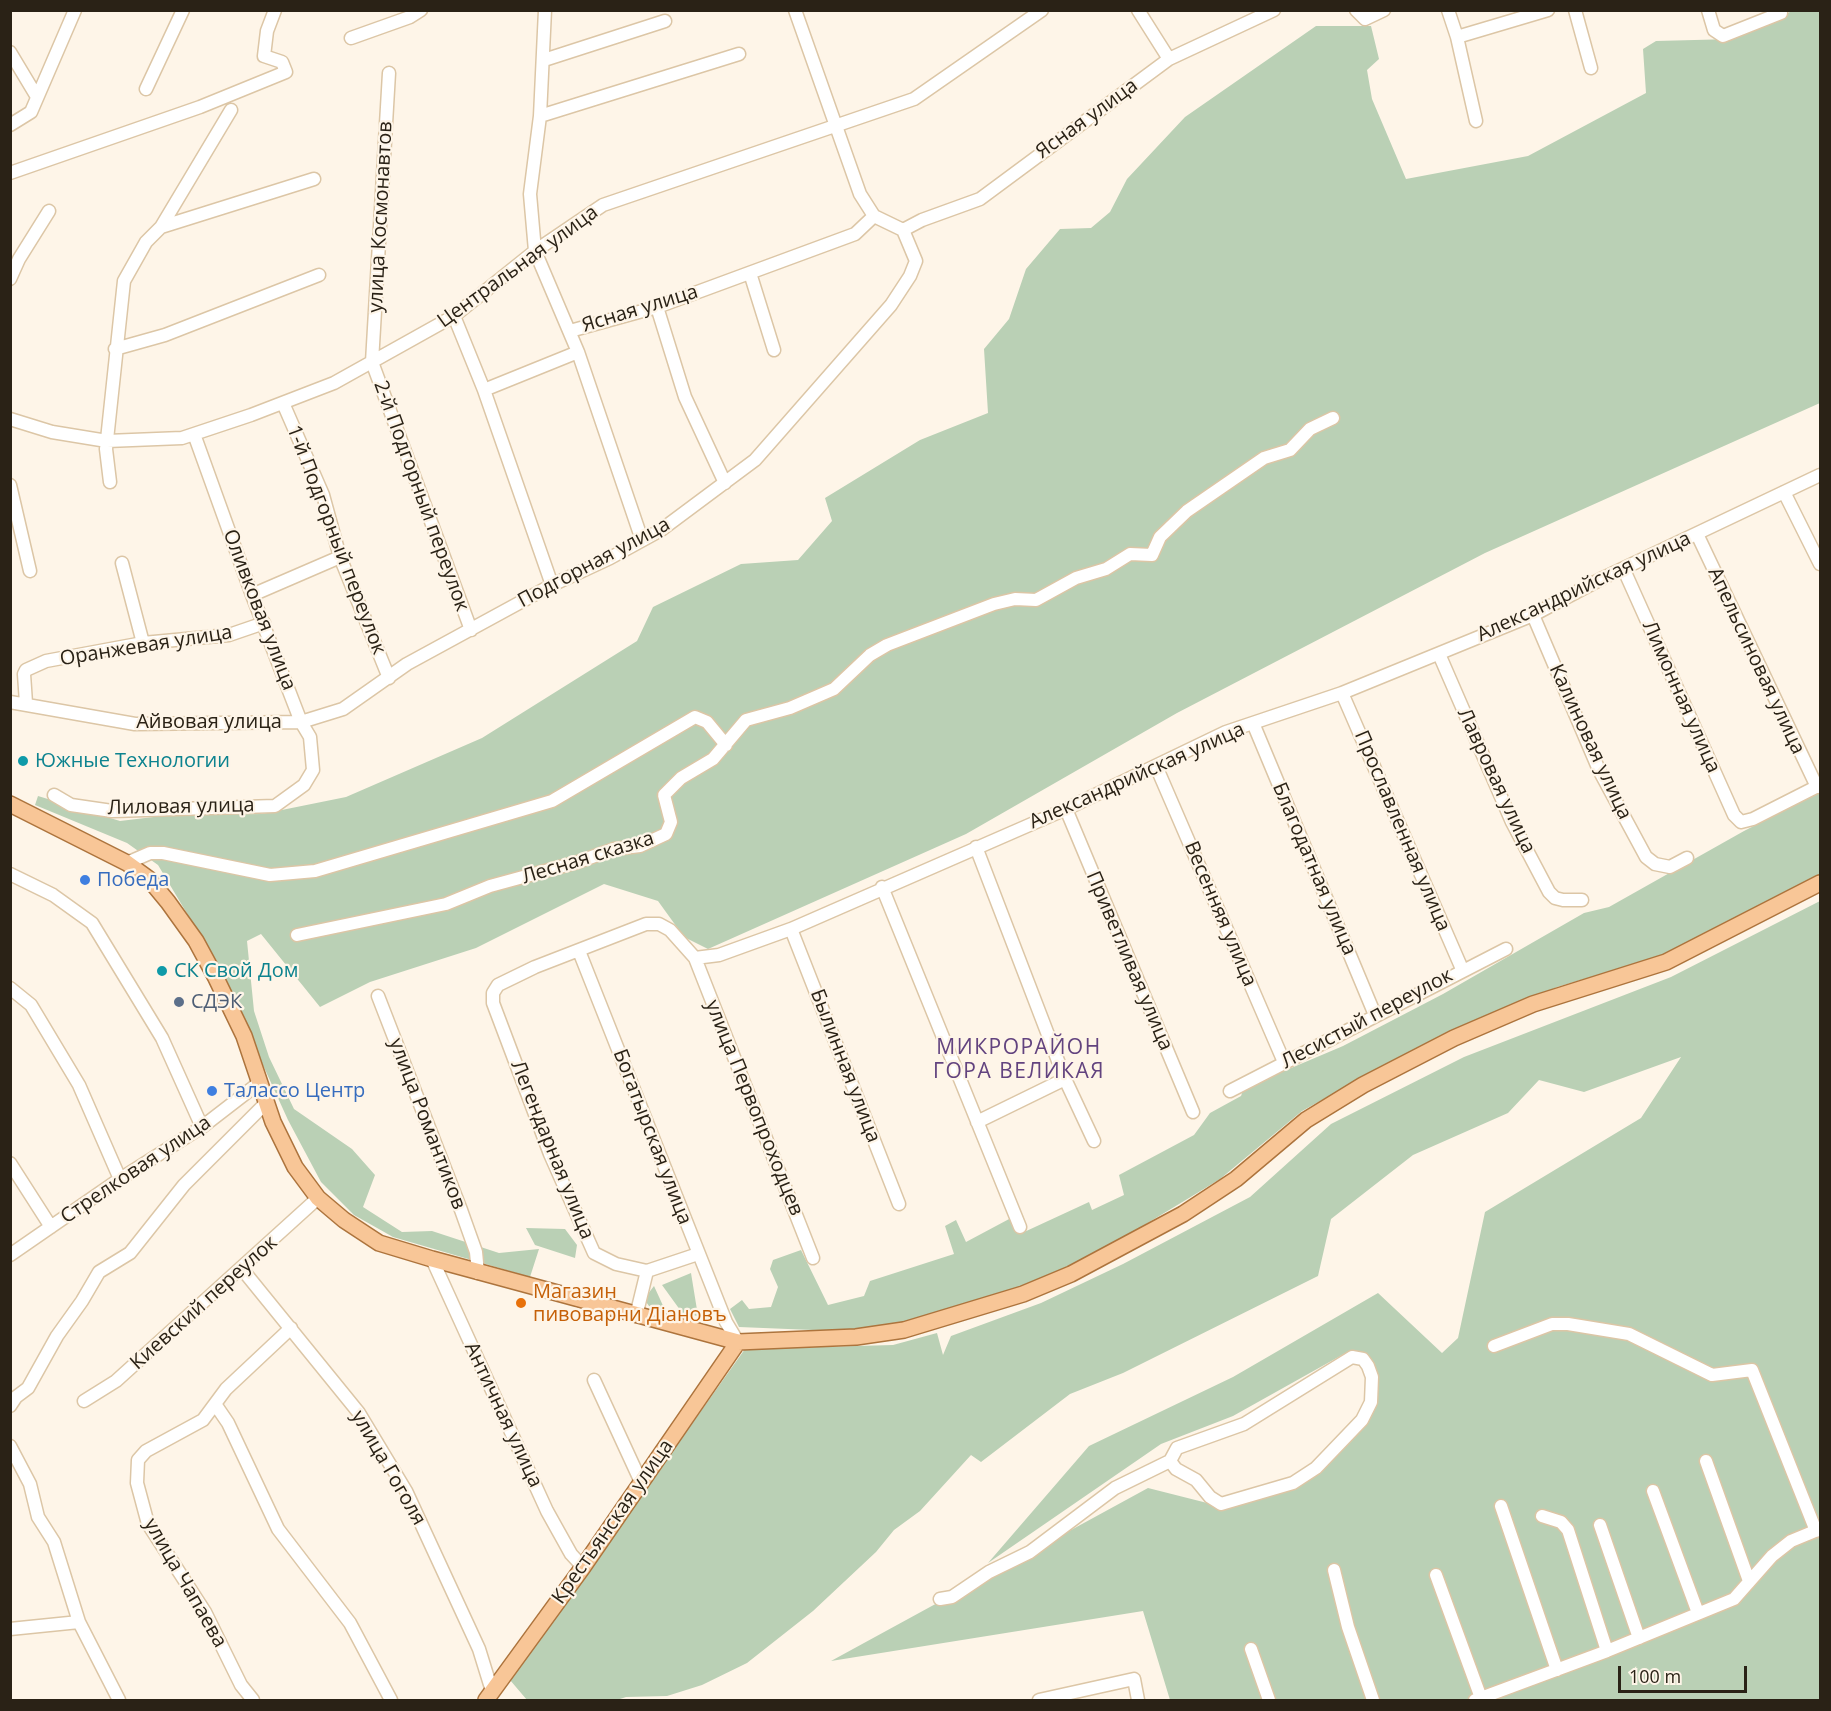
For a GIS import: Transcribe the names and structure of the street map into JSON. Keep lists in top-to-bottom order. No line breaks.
{"streets":{"main road":["Крестьянская улица"],"street":["Ясная улица","улица Космонавтов","Центральная улица","2-й Подгорный переулок","1-й Подгорный переулок","Подгорная улица","Александрийская улица","Оливковая улица","Оранжевая улица","Апельсиновая улица","Лимонная улица","Айвовая улица","Калиновая улица","Лавровая улица","Лиловая улица","Прославленная улица","Лесная сказка","Благодатная улица","Весенняя улица","Приветливая улица","Лесистый переулок","Былинная улица","улица Первопроходцев","улица Романтиков","Богатырская улица","Легендарная улица","Стрелковая улица","Киевский переулок","Античная улица","улица Гоголя","улица Чапаева"]},"crossings":[["Ясная улица","Подгорная улица"],["улица Космонавтов","Центральная улица"],["улица Космонавтов","2-й Подгорный переулок"],["Центральная улица","2-й Подгорный переулок"],["Центральная улица","1-й Подгорный переулок"],["Центральная улица","Оливковая улица"],["2-й Подгорный переулок","Подгорная улица"],["1-й Подгорный переулок","Подгорная улица"],["Подгорная улица","Оливковая улица"],["Подгорная улица","Айвовая улица"],["Александрийская улица","Апельсиновая улица"],["Александрийская улица","Лимонная улица"],["Александрийская улица","Калиновая улица"],["Александрийская улица","Лавровая улица"],["Александрийская улица","Прославленная улица"],["Александрийская улица","Благодатная улица"],["Александрийская улица","Весенняя улица"],["Александрийская улица","Приветливая улица"],["Александрийская улица","Былинная улица"],["Александрийская улица","улица Первопроходцев"],["Оливковая улица","Оранжевая улица"],["Оливковая улица","Айвовая улица"],["Оливковая улица","Лиловая улица"],["Оранжевая улица","Айвовая улица"],["Апельсиновая улица","Лимонная улица"],["Прославленная улица","Лесистый переулок"],["Благодатная улица","Лесистый переулок"],["Весенняя улица","Лесистый переулок"],["Богатырская улица","Легендарная улица"],["Богатырская улица","Крестьянская улица"],["Киевский переулок","улица Гоголя"],["Античная улица","Крестьянская улица"],["улица Гоголя","Крестьянская улица"]],"districts":["МИКРОРАЙОН ГОРА ВЕЛИКАЯ"],"places":["Южные Технологии","Победа","СК Свой Дом","СДЭК","Талассо Центр","Магазин пивоварни Дiановъ"],"scale_bar":"100 m"}
